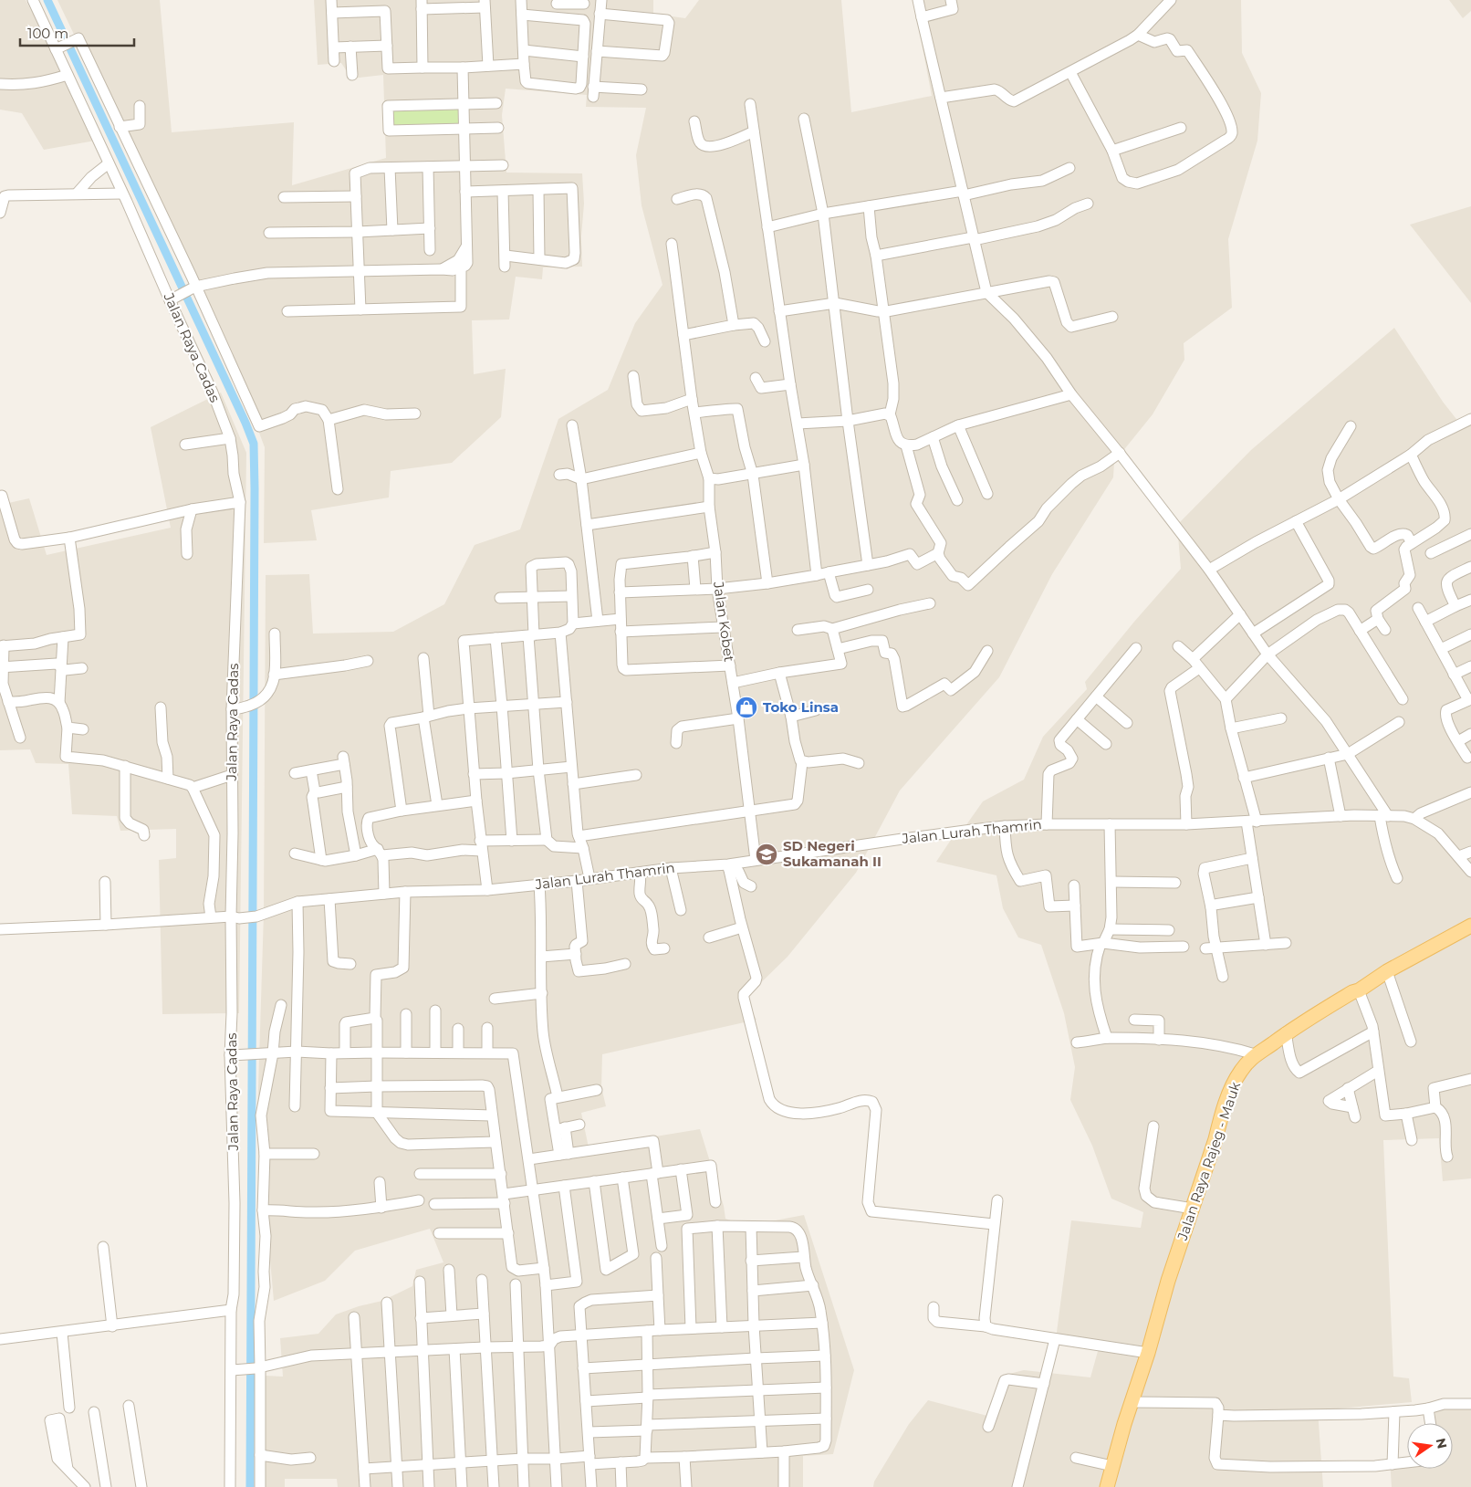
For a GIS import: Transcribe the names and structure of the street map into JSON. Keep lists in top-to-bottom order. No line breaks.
{"streets":{"main road":["Jalan Raya Rajeg - Mauk"],"street":["Jalan Raya Cadas","Jalan Kobet","Jalan Lurah Thamrin"]},"crossings":[["Jalan Raya Cadas","Jalan Lurah Thamrin"],["Jalan Kobet","Jalan Lurah Thamrin"]],"places":{"shop":["Toko Linsa"],"school or university":["SD Negeri Sukamanah II"]},"scale_bar":"100 m","north":"right"}
